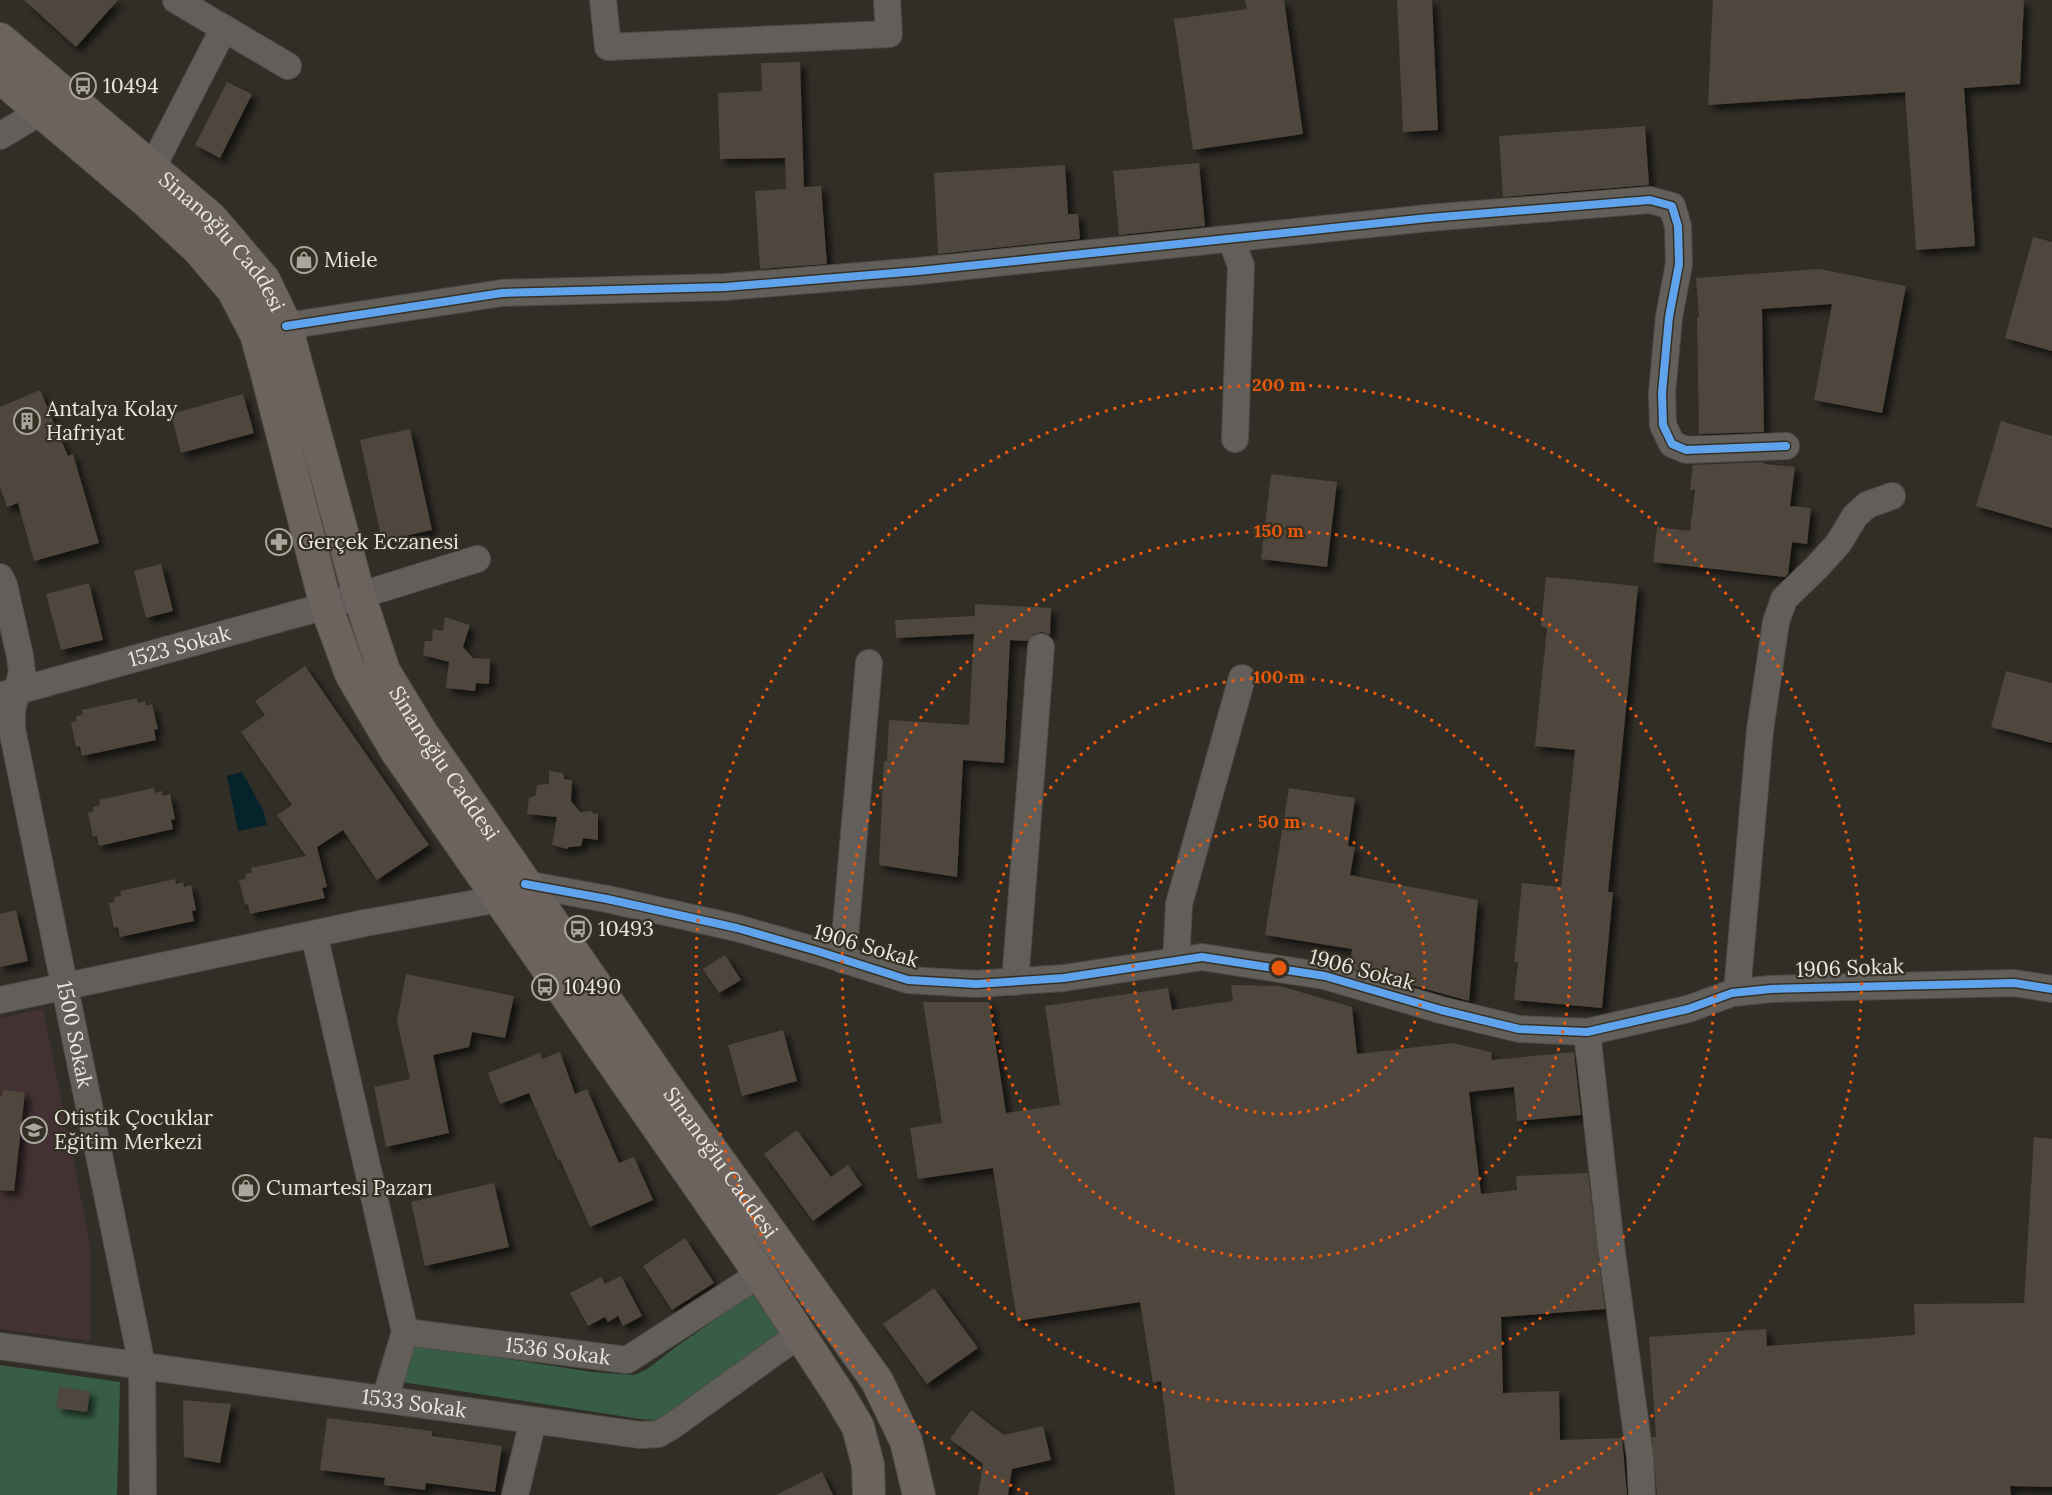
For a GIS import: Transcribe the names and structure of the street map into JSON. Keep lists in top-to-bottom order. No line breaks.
{"streets":{"main road":["Si̇nanoğlu Caddesi"],"street":["1523 Sokak","1906 Sokak","1500 Sokak","1536 Sokak","1533 Sokak"]},"crossings":[["Si̇nanoğlu Caddesi","1523 Sokak"],["Si̇nanoğlu Caddesi","1906 Sokak"],["Si̇nanoğlu Caddesi","1536 Sokak"],["Si̇nanoğlu Caddesi","1533 Sokak"],["1523 Sokak","1500 Sokak"],["1500 Sokak","1533 Sokak"]],"places":{"bus stop":["10494","10493","10490"],"shop":["Miele","Cumartesi Pazarı"],"building":["Antalya Kolay Hafriyat"],"pharmacy":["Gerçek Eczanesi"],"school or university":["Otistik Çocuklar Eğitim Merkezi"]},"rings":["200 m","150 m","100 m","50 m"]}
